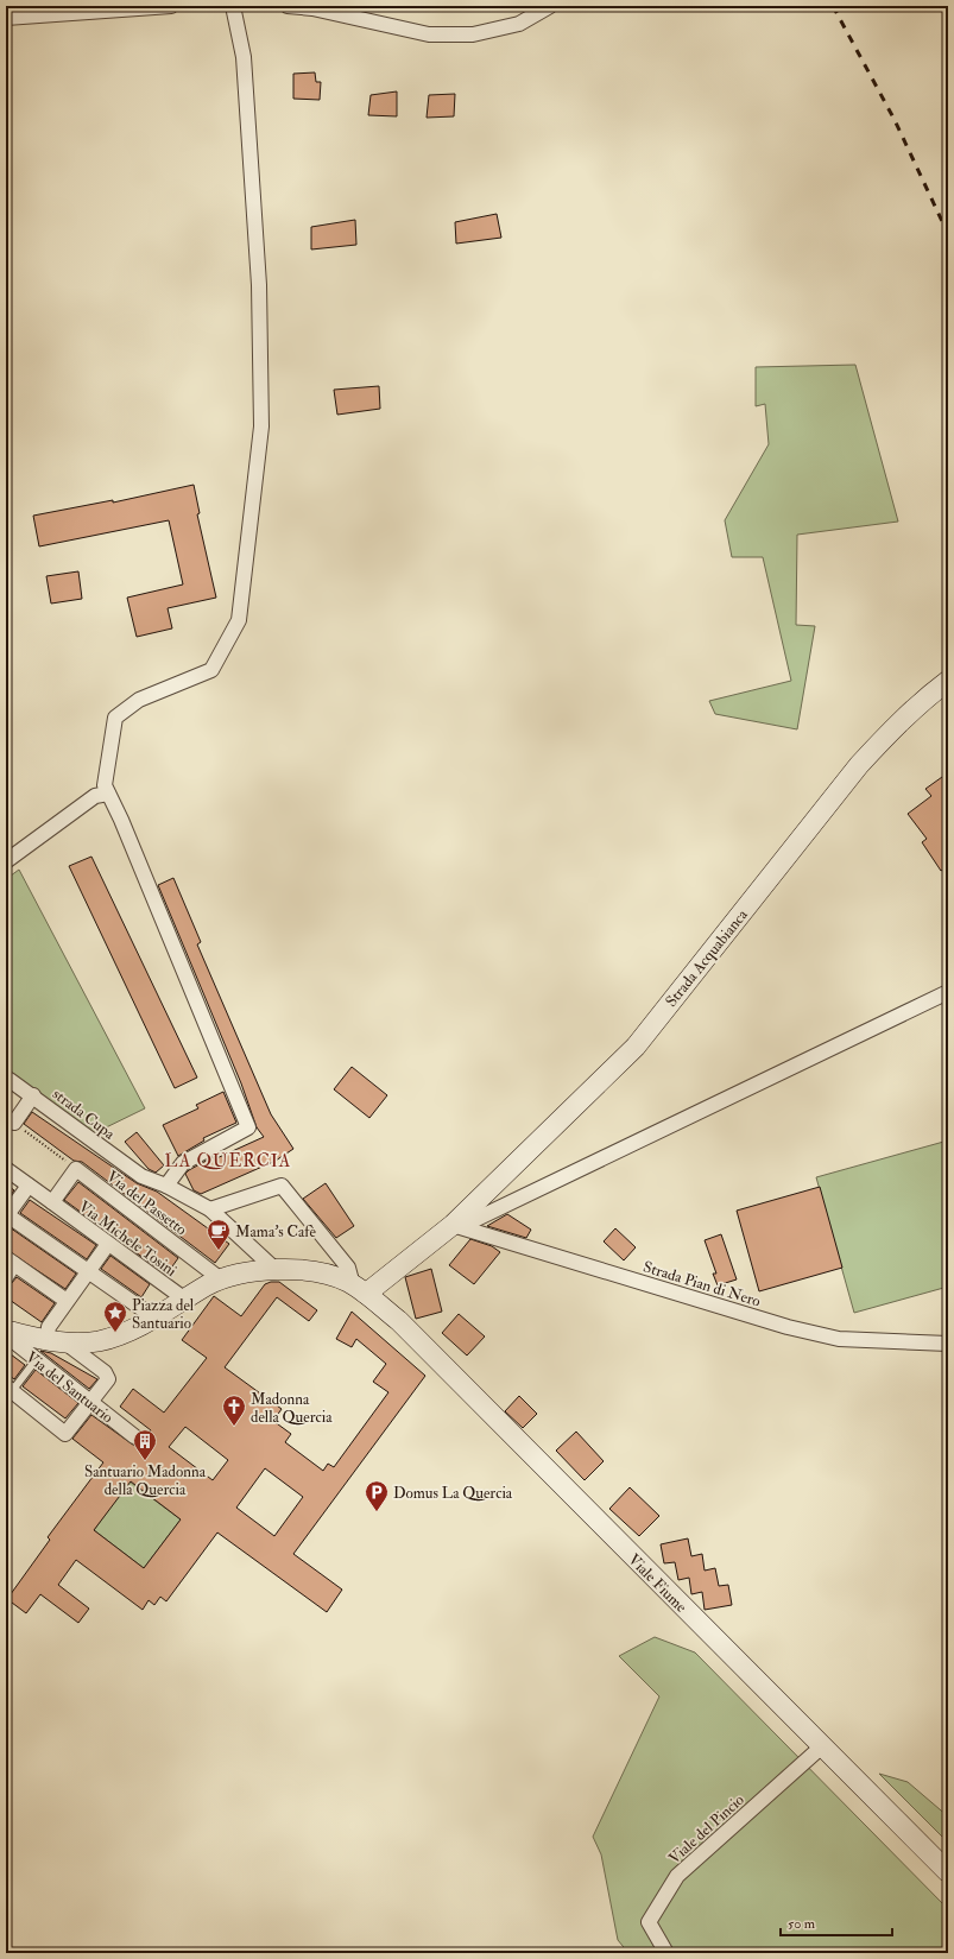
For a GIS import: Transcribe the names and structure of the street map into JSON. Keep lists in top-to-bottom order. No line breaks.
{"streets":{"main road":["Strada Acquabianca","Via del Santuario","Viale Fiume"],"street":["strada Cupa","Via del Passetto","Via Michele Tosini","Strada Pian di Nero","Viale del Pincio"]},"crossings":[["Strada Acquabianca","Strada Pian di Nero"],["Strada Acquabianca","Via del Santuario"],["Strada Acquabianca","Viale Fiume"],["strada Cupa","Via del Santuario"],["Via del Passetto","Via del Santuario"],["Via Michele Tosini","Via del Santuario"],["Via del Santuario","Viale Fiume"],["Viale Fiume","Viale del Pincio"]],"districts":["LA QUERCIA"],"places":{"cafe":["Mama’s Cafè"],"place":["Piazza del Santuario"],"church":["Madonna della Quercia"],"building":["Santuario Madonna della Quercia"],"parking":["Domus La Quercia"]},"scale_bar":"50 m"}
